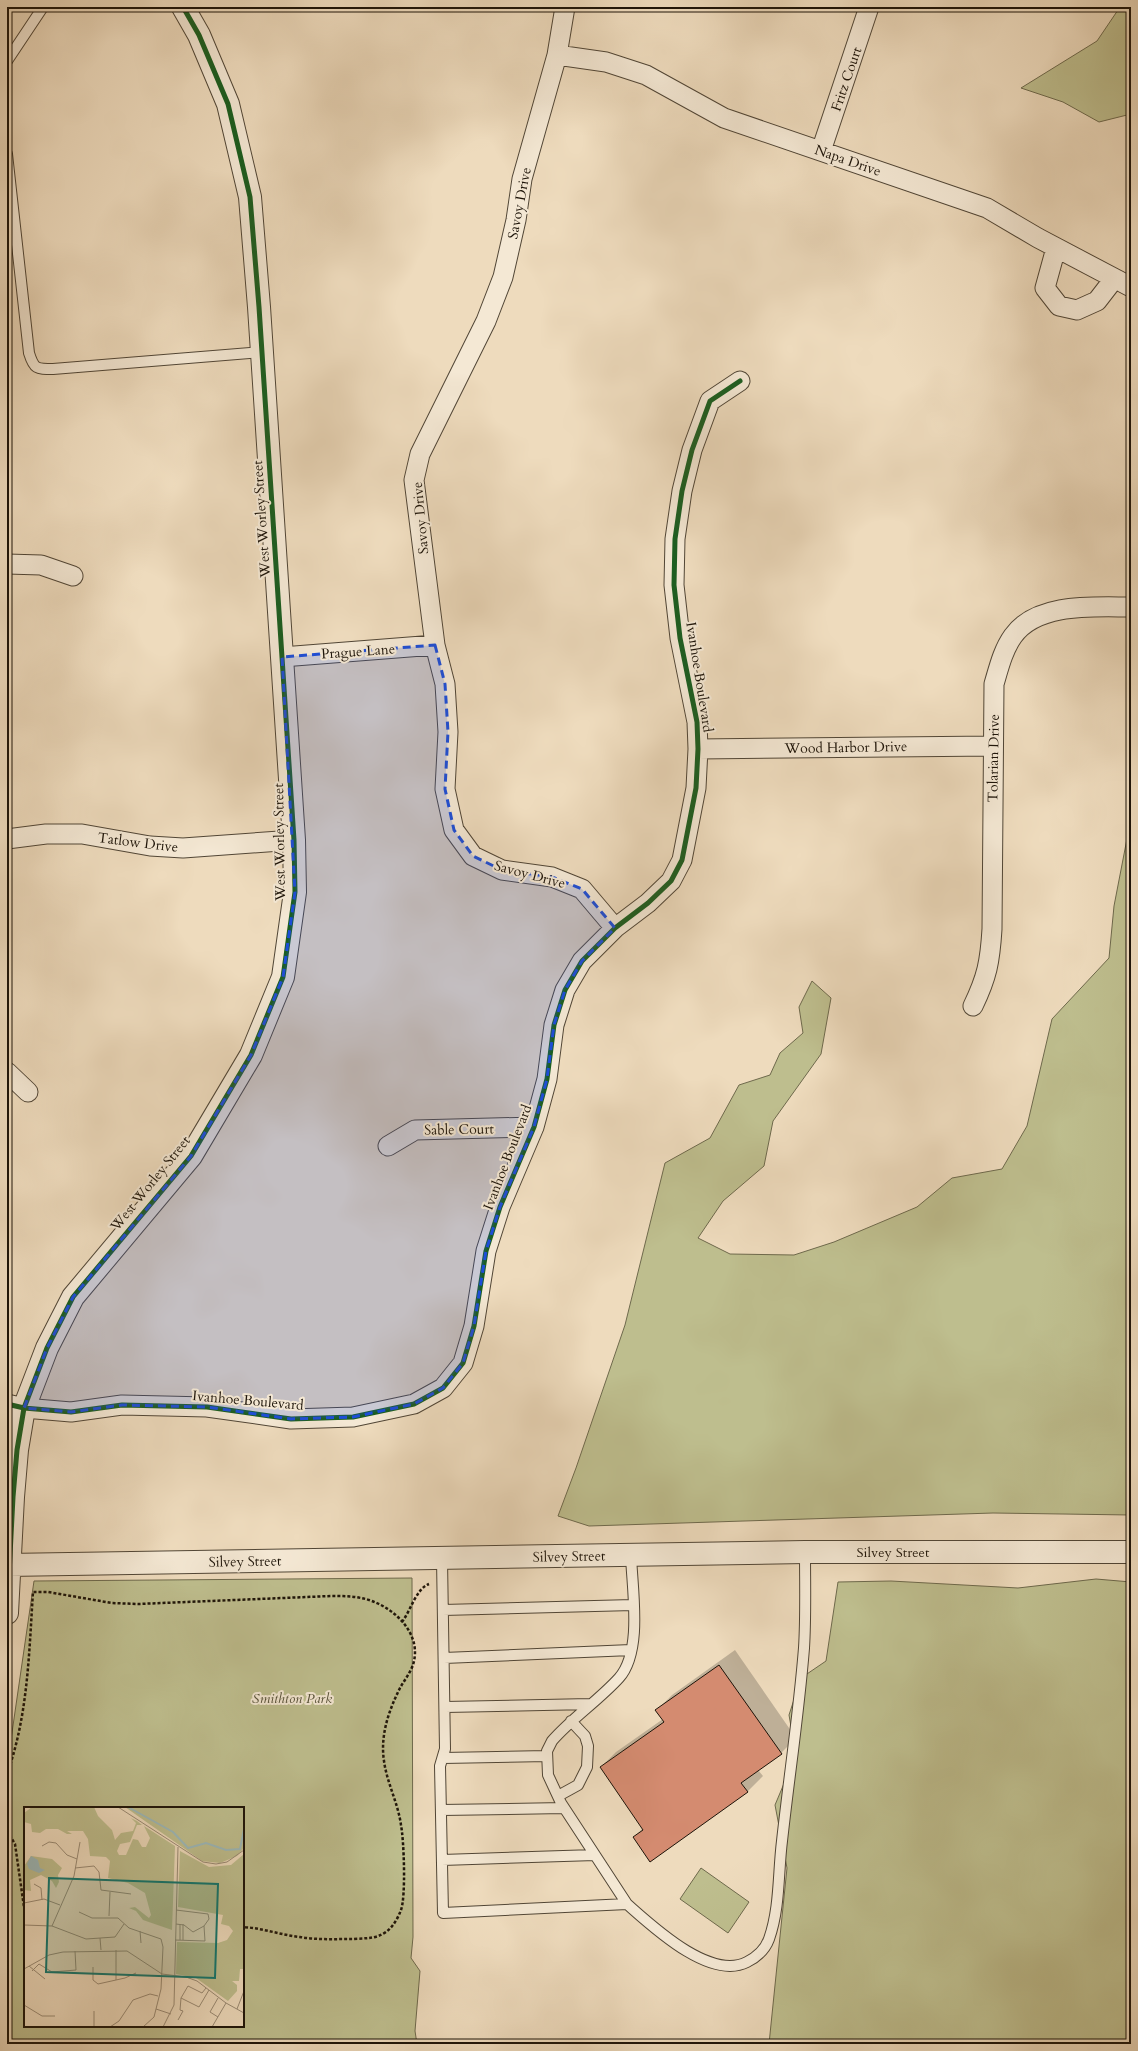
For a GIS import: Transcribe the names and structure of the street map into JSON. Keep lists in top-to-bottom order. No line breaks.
{"streets":{"street":["Fritz Court","Napa Drive","Savoy Drive","West Worley Street","Prague Lane","Ivanhoe Boulevard","Wood Harbor Drive","Tolarian Drive","Tatlow Drive","Sable Court","Silvey Street"]},"crossings":[["Fritz Court","Napa Drive"],["Napa Drive","Savoy Drive"],["Savoy Drive","Prague Lane"],["Savoy Drive","Ivanhoe Boulevard"],["West Worley Street","Prague Lane"],["West Worley Street","Ivanhoe Boulevard"],["West Worley Street","Tatlow Drive"],["West Worley Street","Silvey Street"],["Ivanhoe Boulevard","Wood Harbor Drive"],["Ivanhoe Boulevard","Sable Court"],["Wood Harbor Drive","Tolarian Drive"]],"parks":["Smithton Park"]}
